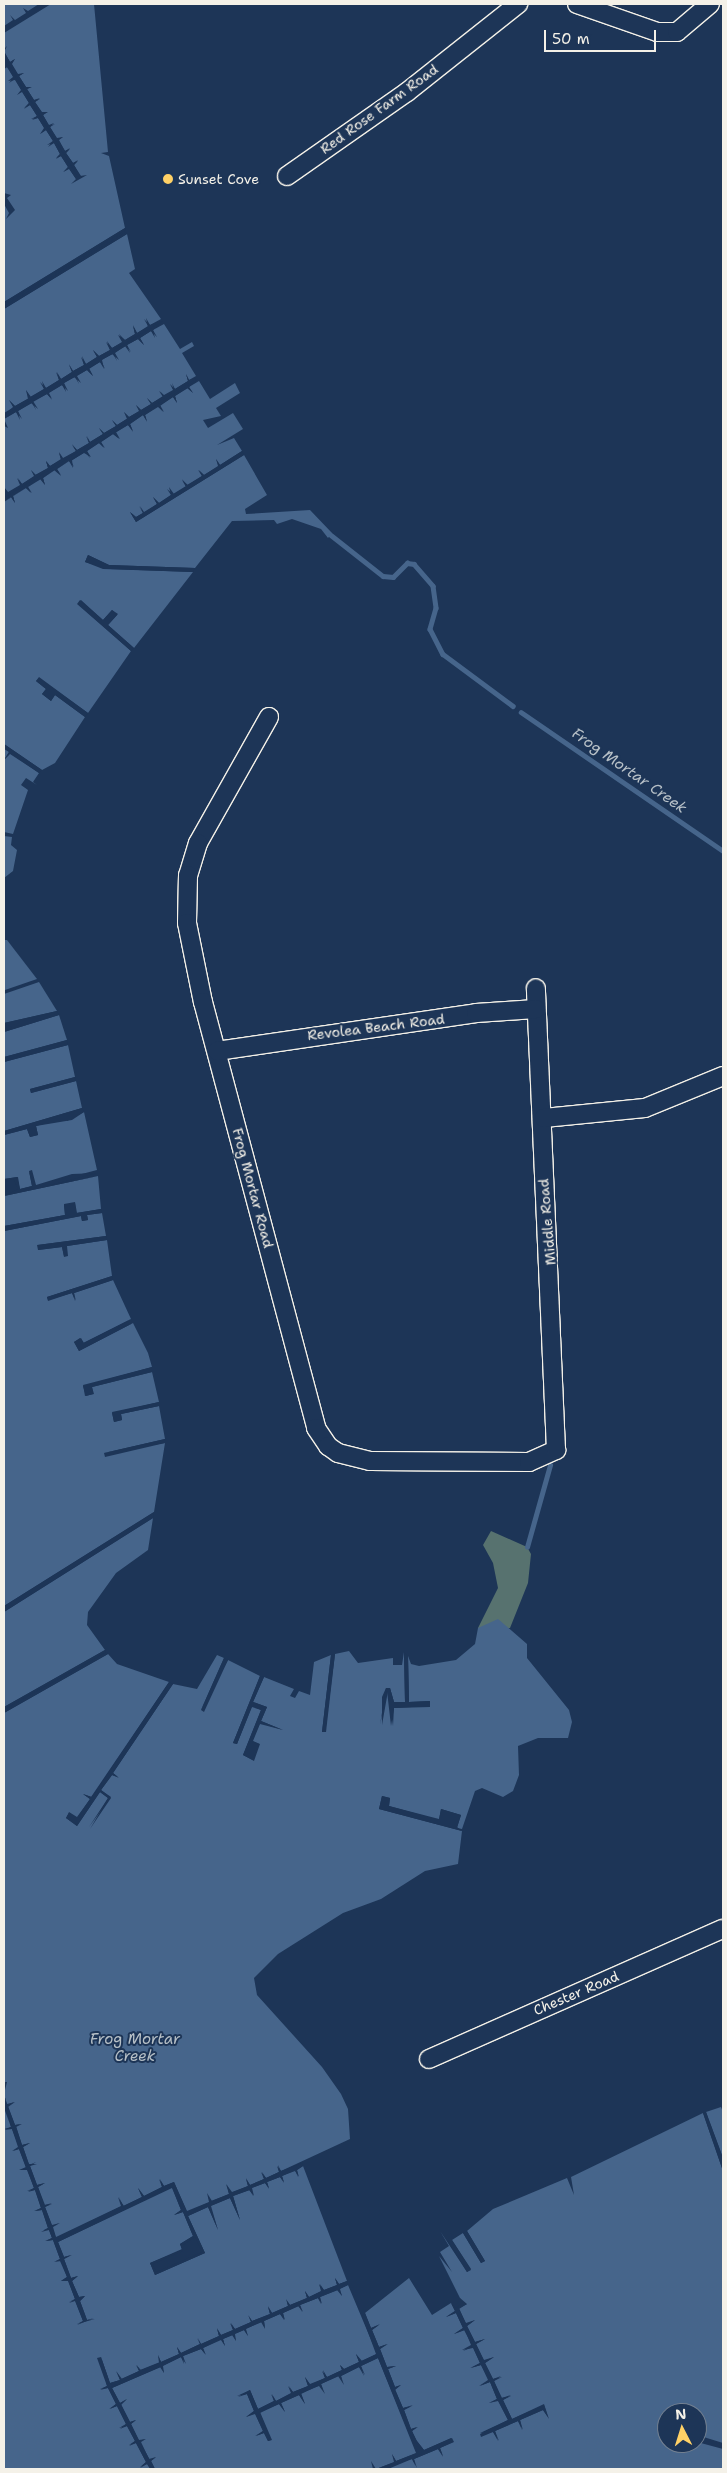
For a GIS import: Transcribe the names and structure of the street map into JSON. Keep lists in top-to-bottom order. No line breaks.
{"streets":{"street":["Red Rose Farm Road","Revolea Beach Road","Frog Mortar Road","Middle Road","Chester Road"]},"crossings":[["Revolea Beach Road","Frog Mortar Road"],["Revolea Beach Road","Middle Road"],["Frog Mortar Road","Middle Road"]],"water":["Frog Mortar Creek"],"places":["Sunset Cove"],"scale_bar":"50 m","north":"top"}
